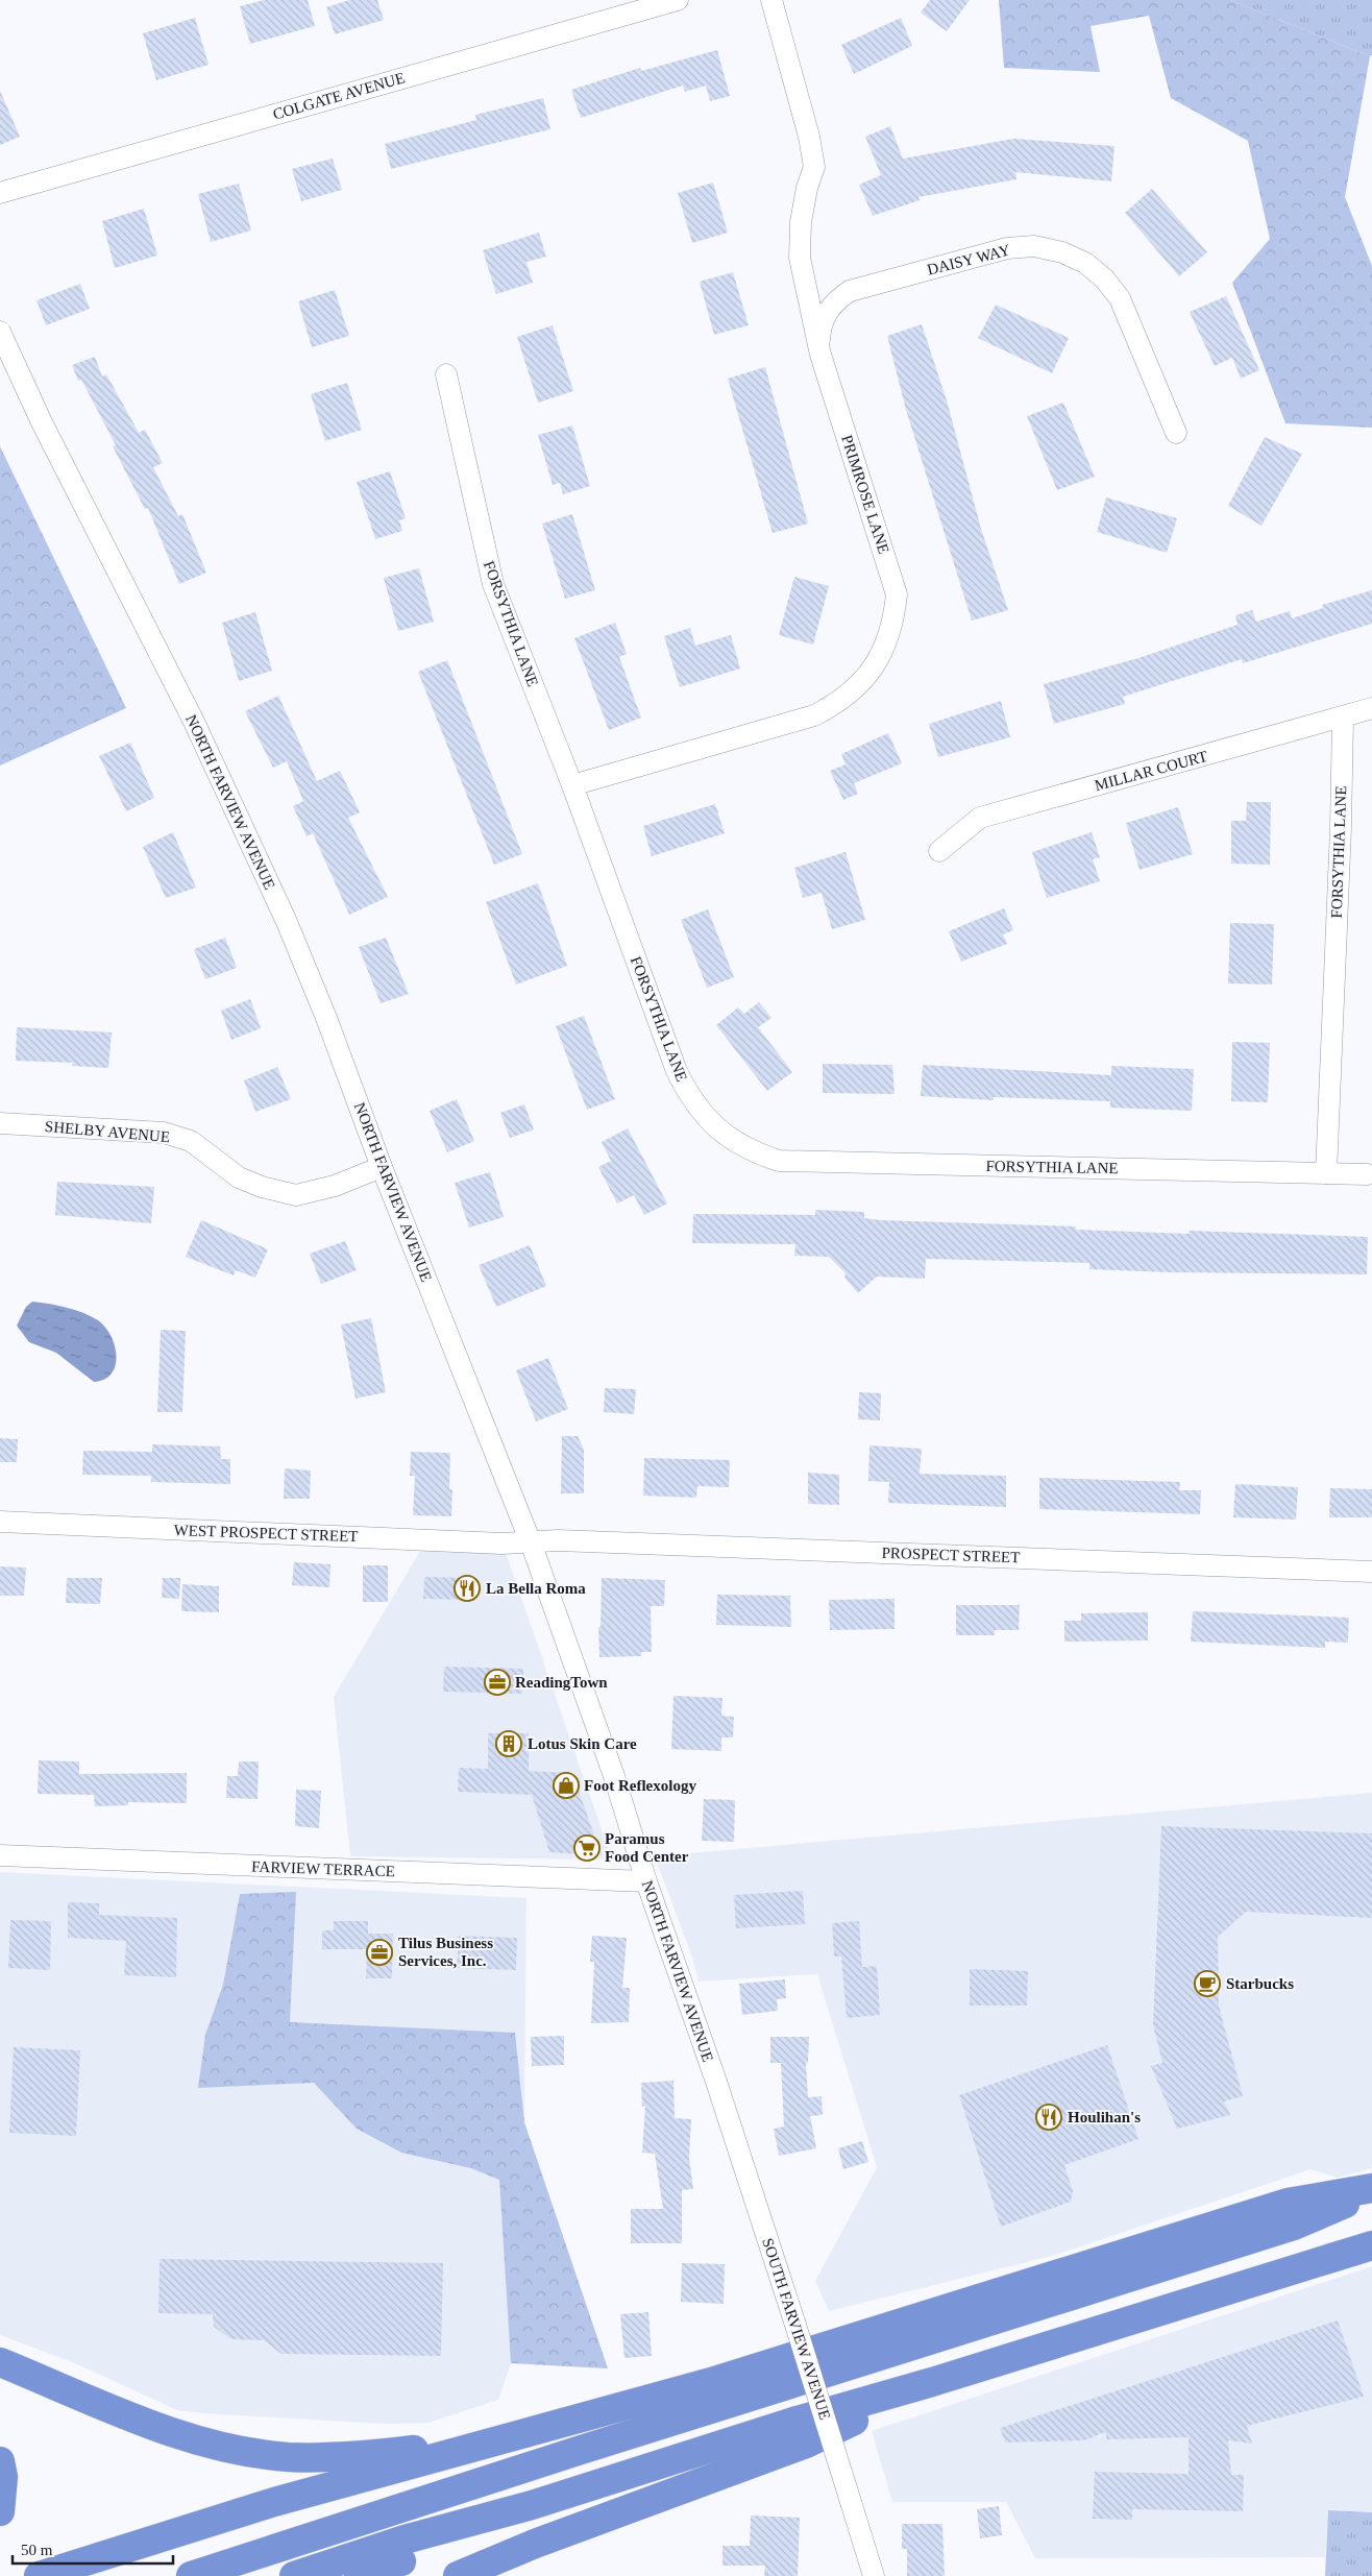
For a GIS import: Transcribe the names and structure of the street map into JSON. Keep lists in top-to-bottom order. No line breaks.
{"streets":{"street":["COLGATE AVENUE","DAISY WAY","PRIMROSE LANE","FORSYTHIA LANE","MILLAR COURT","NORTH FARVIEW AVENUE","SHELBY AVENUE","WEST PROSPECT STREET","PROSPECT STREET","FARVIEW TERRACE","SOUTH FARVIEW AVENUE"]},"crossings":[["DAISY WAY","PRIMROSE LANE"],["PRIMROSE LANE","FORSYTHIA LANE"],["FORSYTHIA LANE","MILLAR COURT"],["NORTH FARVIEW AVENUE","SHELBY AVENUE"],["NORTH FARVIEW AVENUE","WEST PROSPECT STREET"],["NORTH FARVIEW AVENUE","PROSPECT STREET"],["NORTH FARVIEW AVENUE","FARVIEW TERRACE"],["NORTH FARVIEW AVENUE","SOUTH FARVIEW AVENUE"],["WEST PROSPECT STREET","PROSPECT STREET"]],"places":{"restaurant":["La Bella Roma","Houlihan's"],"office":["ReadingTown","Tilus Business Services, Inc."],"building":["Lotus Skin Care"],"shop":["Foot Reflexology"],"supermarket":["Paramus Food Center"],"cafe":["Starbucks"]},"scale_bar":"50 m"}
